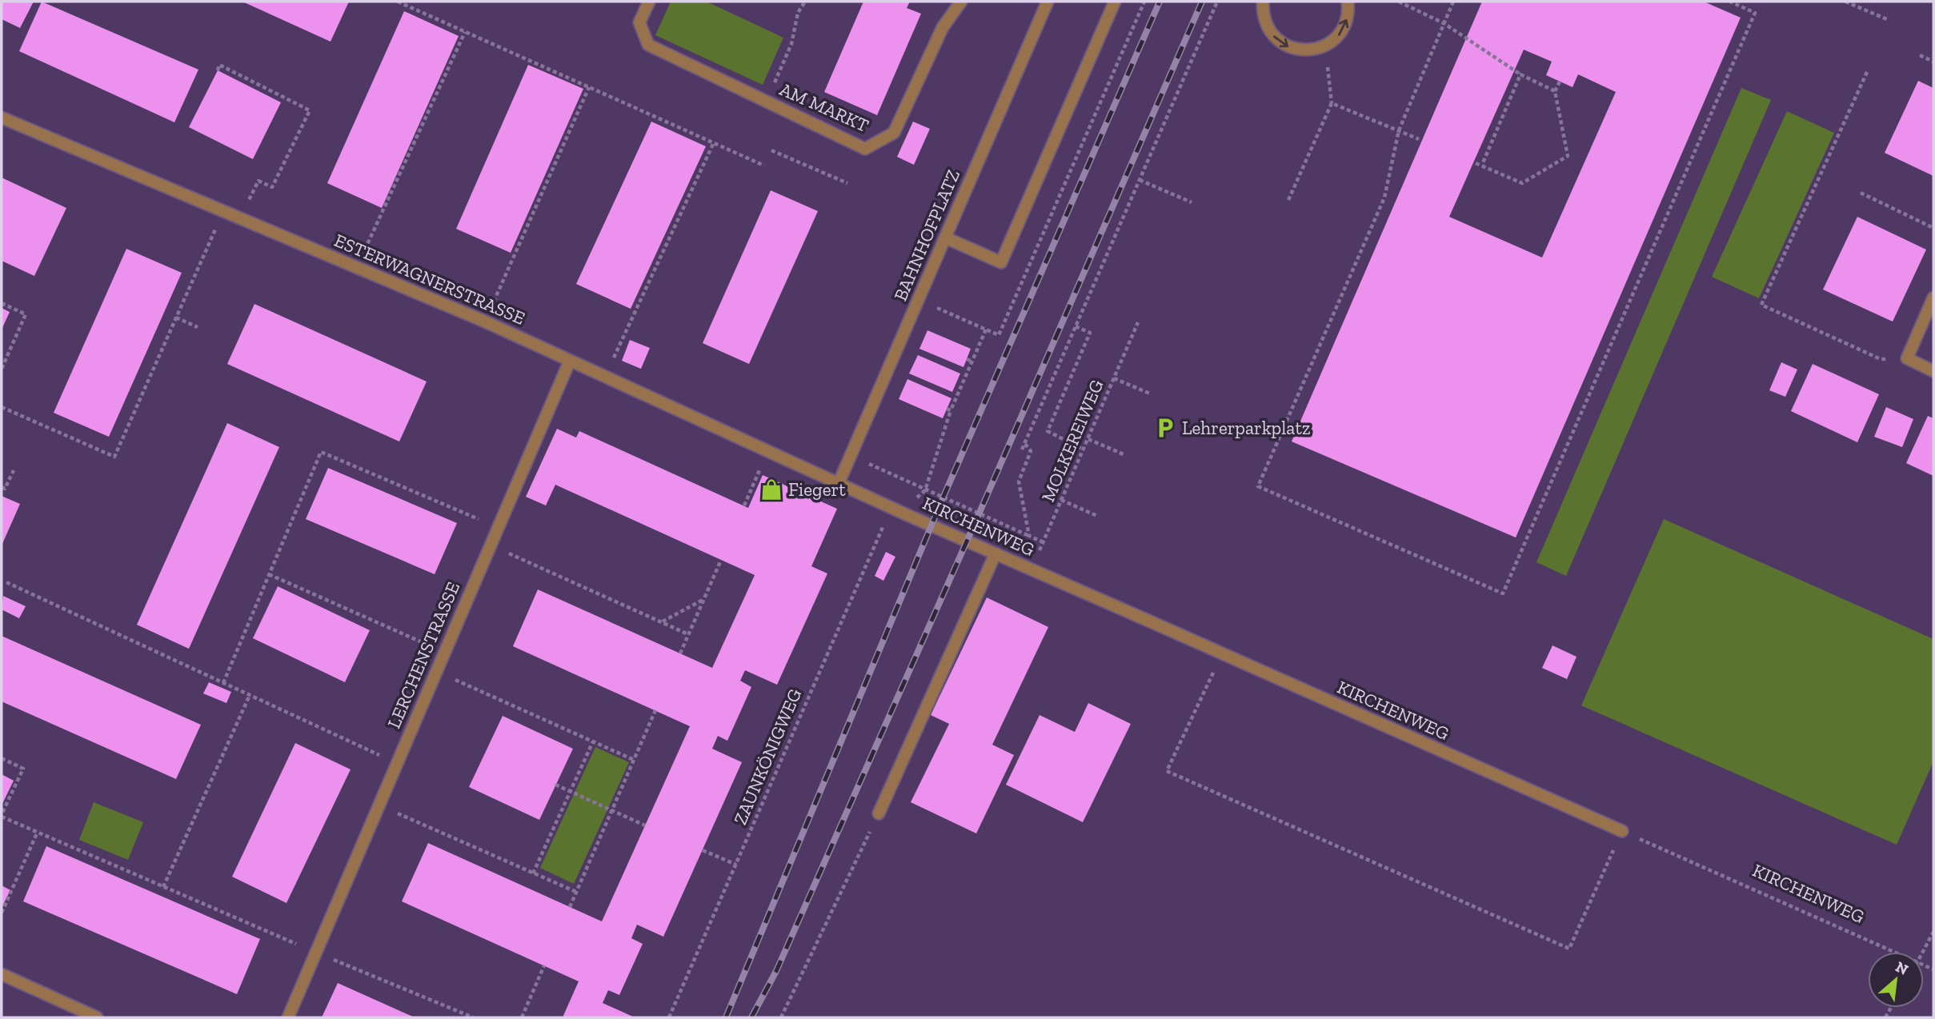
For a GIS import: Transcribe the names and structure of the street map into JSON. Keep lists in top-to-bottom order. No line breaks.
{"streets":{"street":["AM MARKT","BAHNHOFPLATZ","ESTERWAGNERSTRASSE","KIRCHENWEG","LERCHENSTRASSE"],"path":["MOLKEREIWEG","ZAUNKÖNIGWEG"]},"crossings":[["BAHNHOFPLATZ","ESTERWAGNERSTRASSE"],["BAHNHOFPLATZ","KIRCHENWEG"],["ESTERWAGNERSTRASSE","KIRCHENWEG"],["ESTERWAGNERSTRASSE","LERCHENSTRASSE"],["MOLKEREIWEG","KIRCHENWEG"],["KIRCHENWEG","ZAUNKÖNIGWEG"]],"places":{"parking":["Lehrerparkplatz"],"shop":["Fiegert"]},"north":"top right"}
